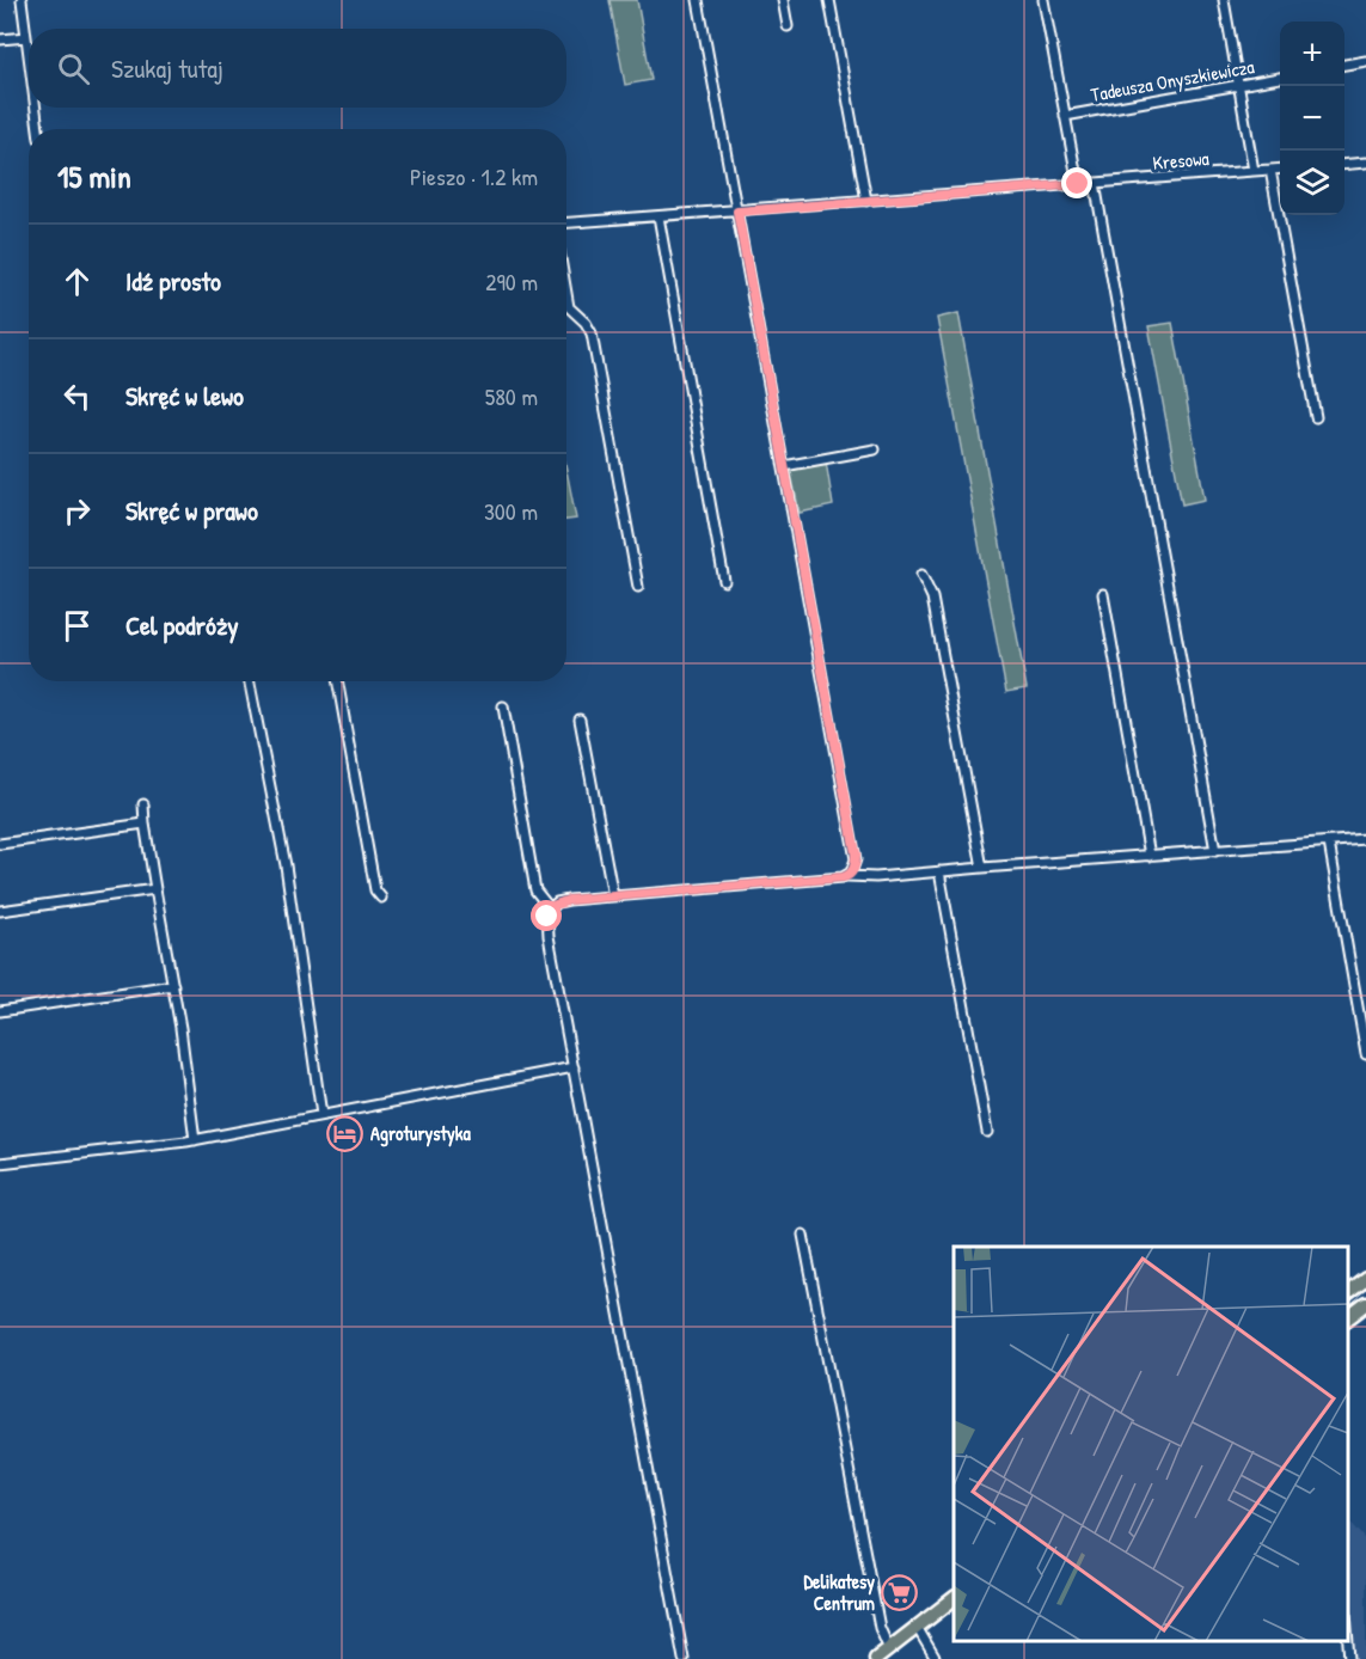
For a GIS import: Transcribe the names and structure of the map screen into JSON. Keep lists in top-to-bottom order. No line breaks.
{"streets":{"street":["Tadeusza Onyszkiewicza","Kresowa"]},"places":{"hotel":["Agroturystyka"],"supermarket":["Delikatesy Centrum"]},"page":{"map_buttons":["+","−"],"search":"Szukaj tutaj","heading":["15 min","Pieszo · 1.2 km"],"list":[["Idź prosto","290 m"],["Skręć w lewo","580 m"],["Skręć w prawo","300 m"],"Cel podróży"]}}
